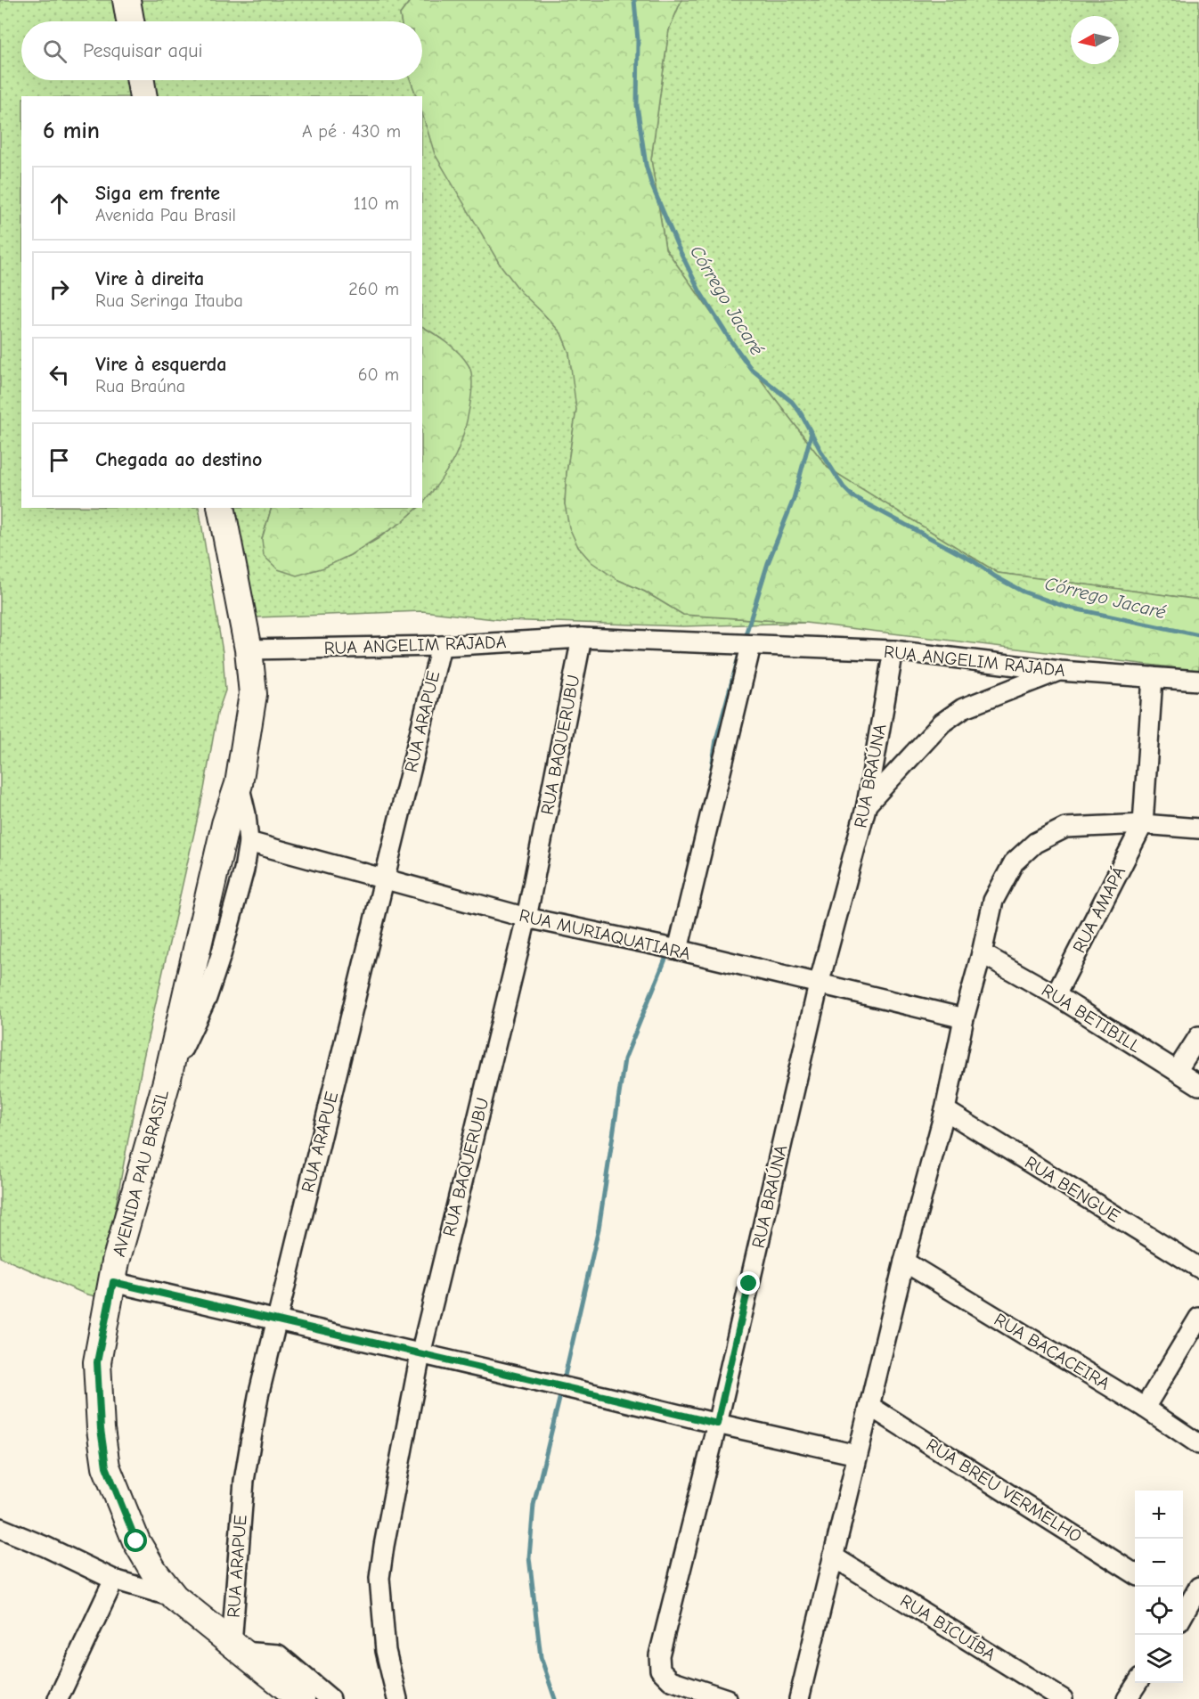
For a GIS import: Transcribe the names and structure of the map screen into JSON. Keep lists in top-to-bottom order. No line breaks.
{"streets":{"main road":["AVENIDA PAU BRASIL"],"street":["RUA ANGELIM RAJADA","RUA ARAPUE","RUA BAQUERUBU","RUA BRAÚNA","RUA AMAPÁ","RUA MURIAQUATIARA","RUA BETIBILL","RUA BENGUE","RUA BACACEIRA","RUA BREU VERMELHO","RUA BICUÍBA"]},"crossings":[["RUA ANGELIM RAJADA","RUA ARAPUE"],["RUA ANGELIM RAJADA","RUA BAQUERUBU"],["RUA ANGELIM RAJADA","RUA BRAÚNA"],["RUA ANGELIM RAJADA","AVENIDA PAU BRASIL"],["RUA ARAPUE","RUA MURIAQUATIARA"],["RUA ARAPUE","AVENIDA PAU BRASIL"],["RUA BAQUERUBU","RUA MURIAQUATIARA"],["RUA BRAÚNA","RUA MURIAQUATIARA"],["RUA AMAPÁ","RUA BETIBILL"],["RUA MURIAQUATIARA","AVENIDA PAU BRASIL"]],"water":["Córrego Jacaré"],"north":"left","page":{"search":"Pesquisar aqui","heading":["6 min","A pé · 430 m"],"list":[["Siga em frente","Avenida Pau Brasil","110 m"],["Vire à direita","Rua Seringa Itauba","260 m"],["Vire à esquerda","Rua Braúna","60 m"],"Chegada ao destino"],"map_buttons":["+","−"]}}
